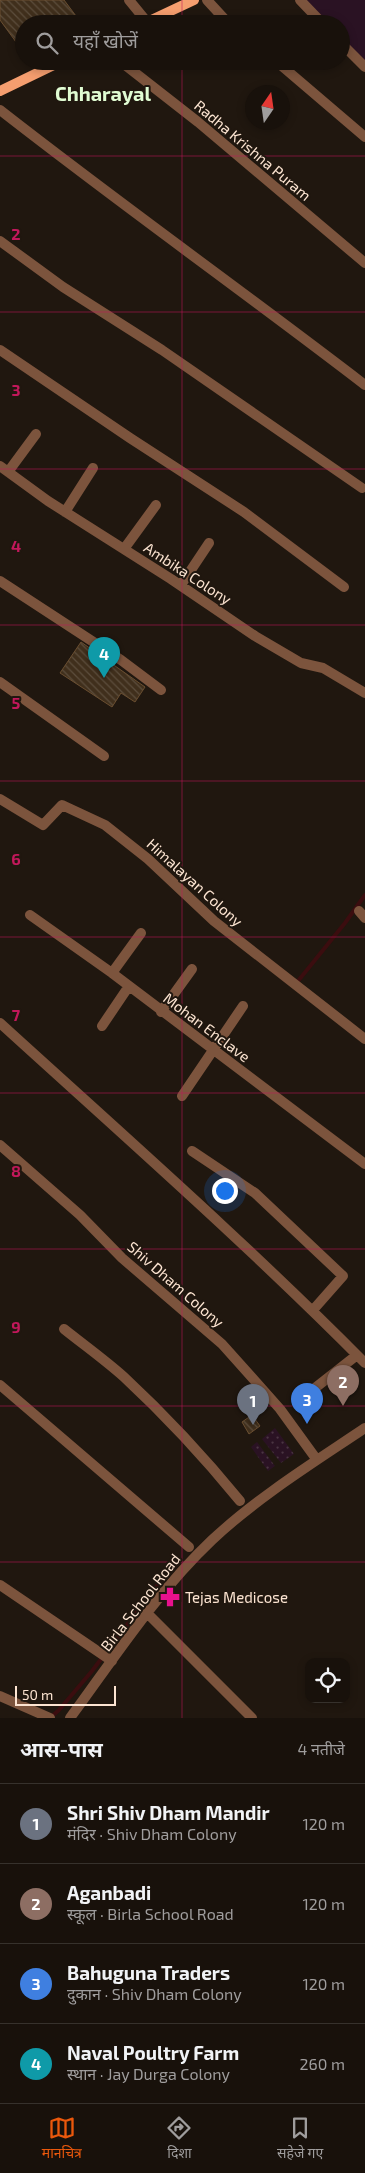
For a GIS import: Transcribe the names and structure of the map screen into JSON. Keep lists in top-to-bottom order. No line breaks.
{"streets":{"street":["Radha Krishna Puram","Ambika Colony","Himalayan Colony","Mohan Enclave","Shiv Dham Colony","Birla School Road"]},"crossings":[["Shiv Dham Colony","Birla School Road"]],"districts":["Chharayal"],"places":{"pharmacy":["Tejas Medicose"]},"scale_bar":"50 m","north":"top","page":{"search":"यहाँ खोजें","pins":["4","2","3","1"],"scale":"50 m","heading":["आस-पास","4 नतीजे"],"list":[{"mark":"1","name":"Shri Shiv Dham Mandir","note":"मंदिर · Shiv Dham Colony","value":"120 m"},{"mark":"2","name":"Aganbadi","note":"स्कूल · Birla School Road","value":"120 m"},{"mark":"3","name":"Bahuguna Traders","note":"दुकान · Shiv Dham Colony","value":"120 m"},{"mark":"4","name":"Naval Poultry Farm","note":"स्थान · Jay Durga Colony","value":"260 m"}],"nav":["मानचित्र","दिशा","सहेजे गए"]},"grid":{"rows":["2","3","4","5","6","7","8","9"]}}
